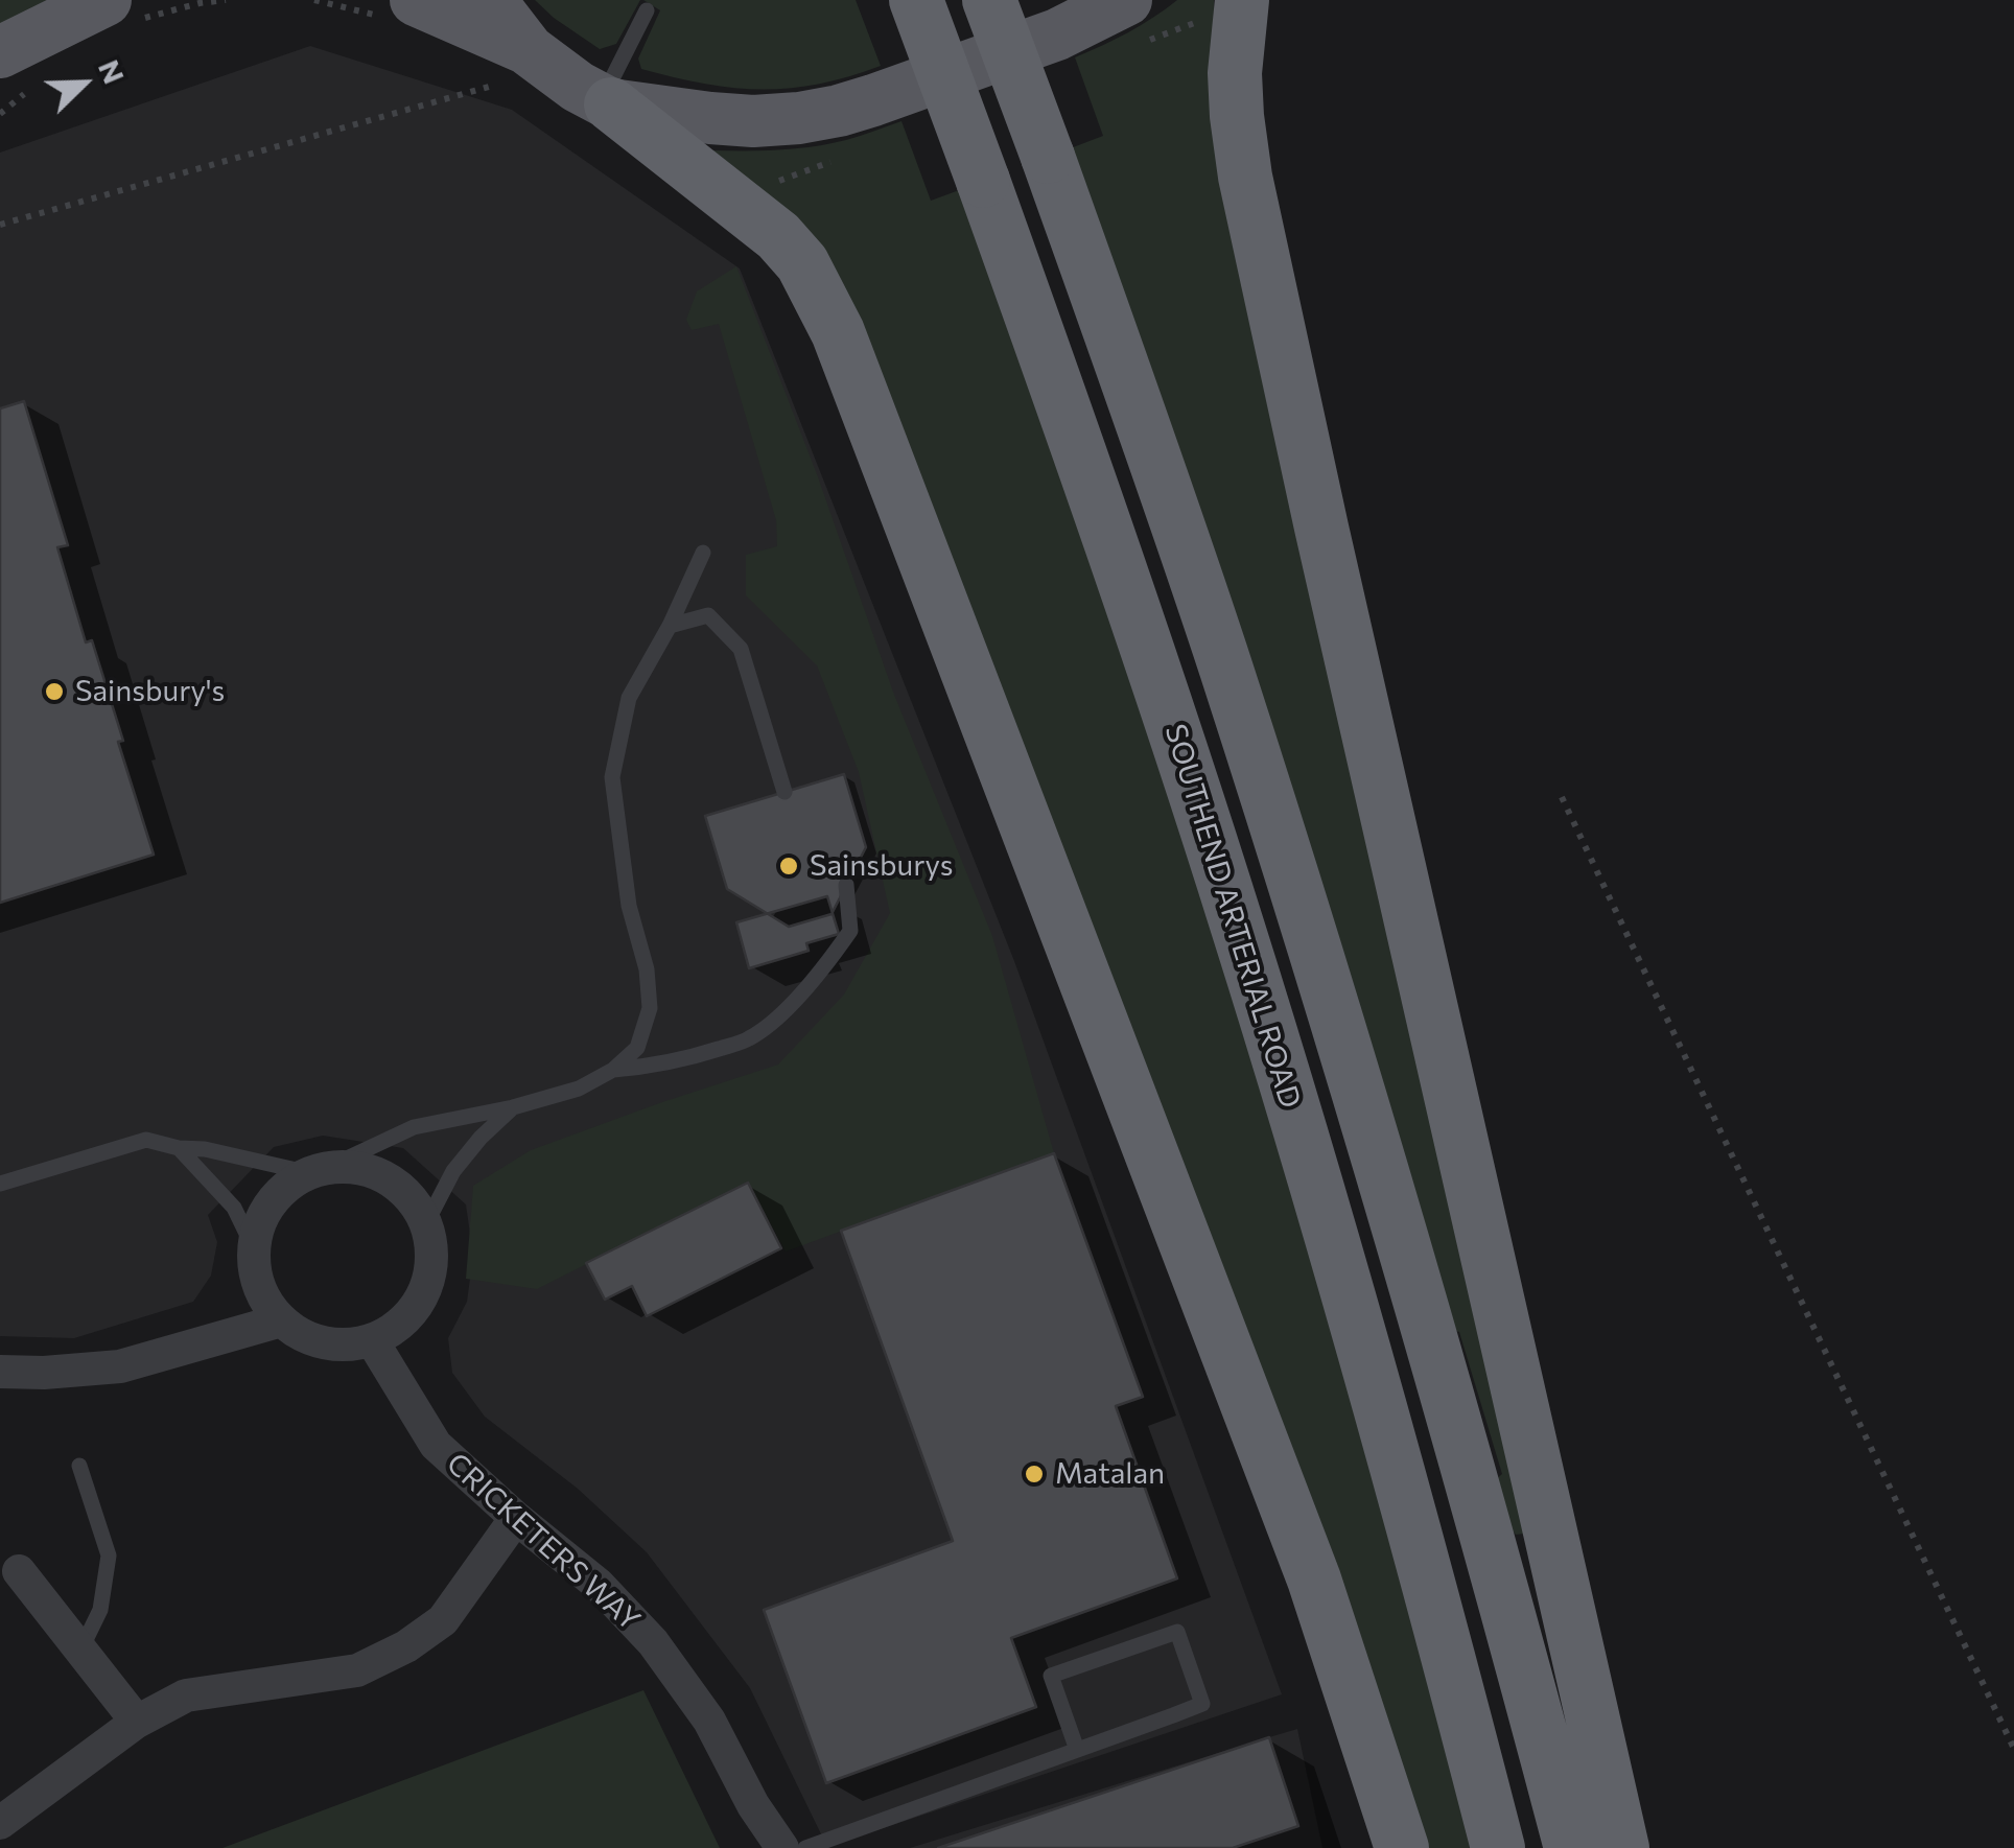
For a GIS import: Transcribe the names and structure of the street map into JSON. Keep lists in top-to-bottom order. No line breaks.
{"streets":{"highway":["SOUTHEND ARTERIAL ROAD"],"street":["CRICKETERS WAY"]},"places":["Sainsbury's","Sainsburys","Matalan"],"north":"top right"}
